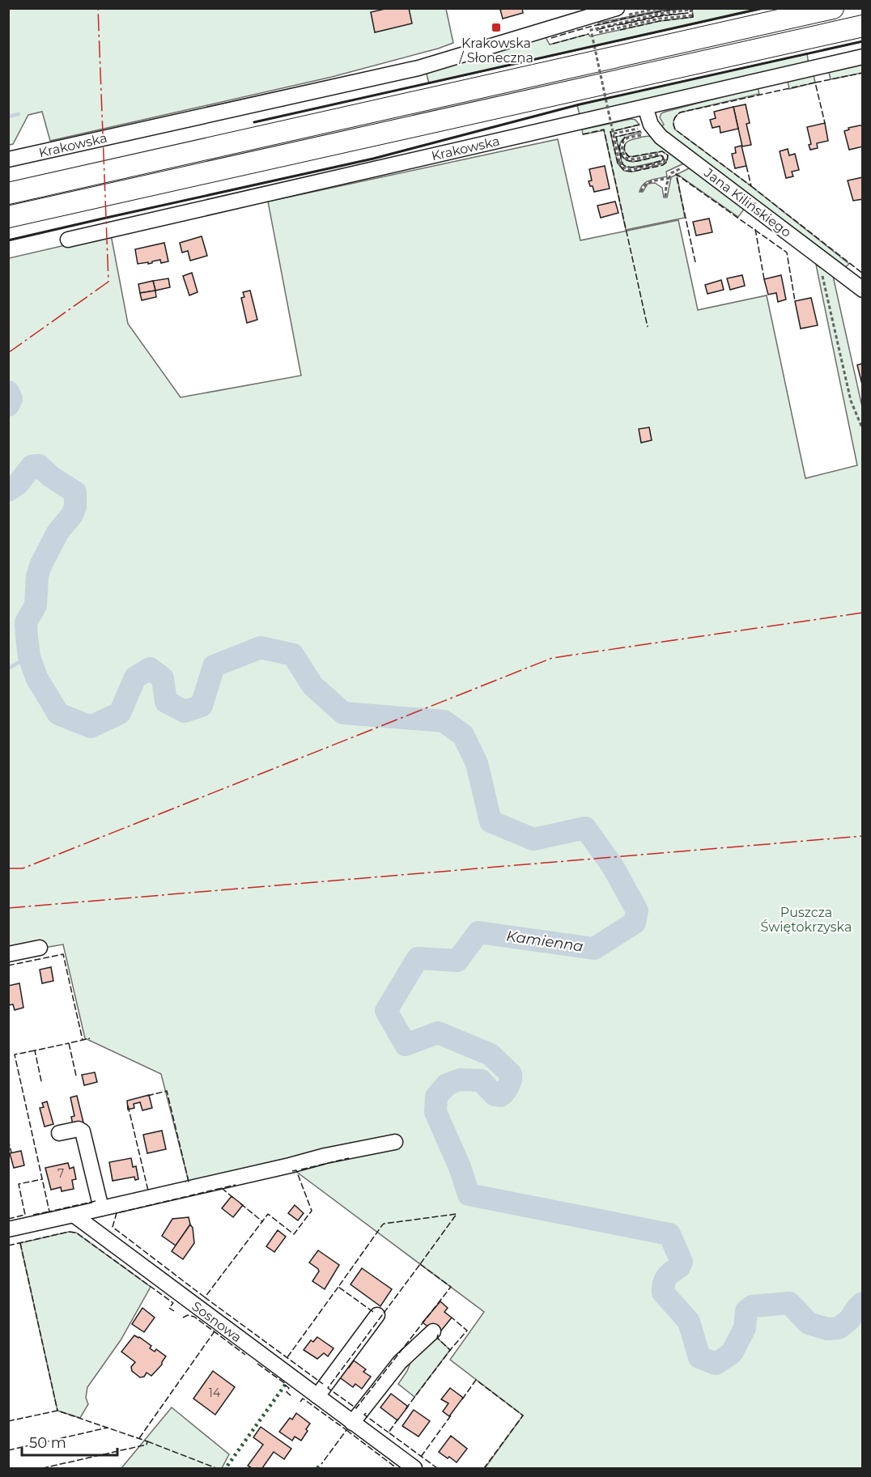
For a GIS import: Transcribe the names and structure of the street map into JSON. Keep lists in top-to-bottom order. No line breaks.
{"streets":{"street":["Krakowska","Jana Kilińskiego","Sosnowa"]},"crossings":[["Krakowska","Jana Kilińskiego"]],"water":["Kamienna"],"parks":["Puszcza Świętokrzyska"],"places":{"transit":["Krakowska / Słoneczna"]},"house_numbers":["7","14"],"scale_bar":"50 m"}
